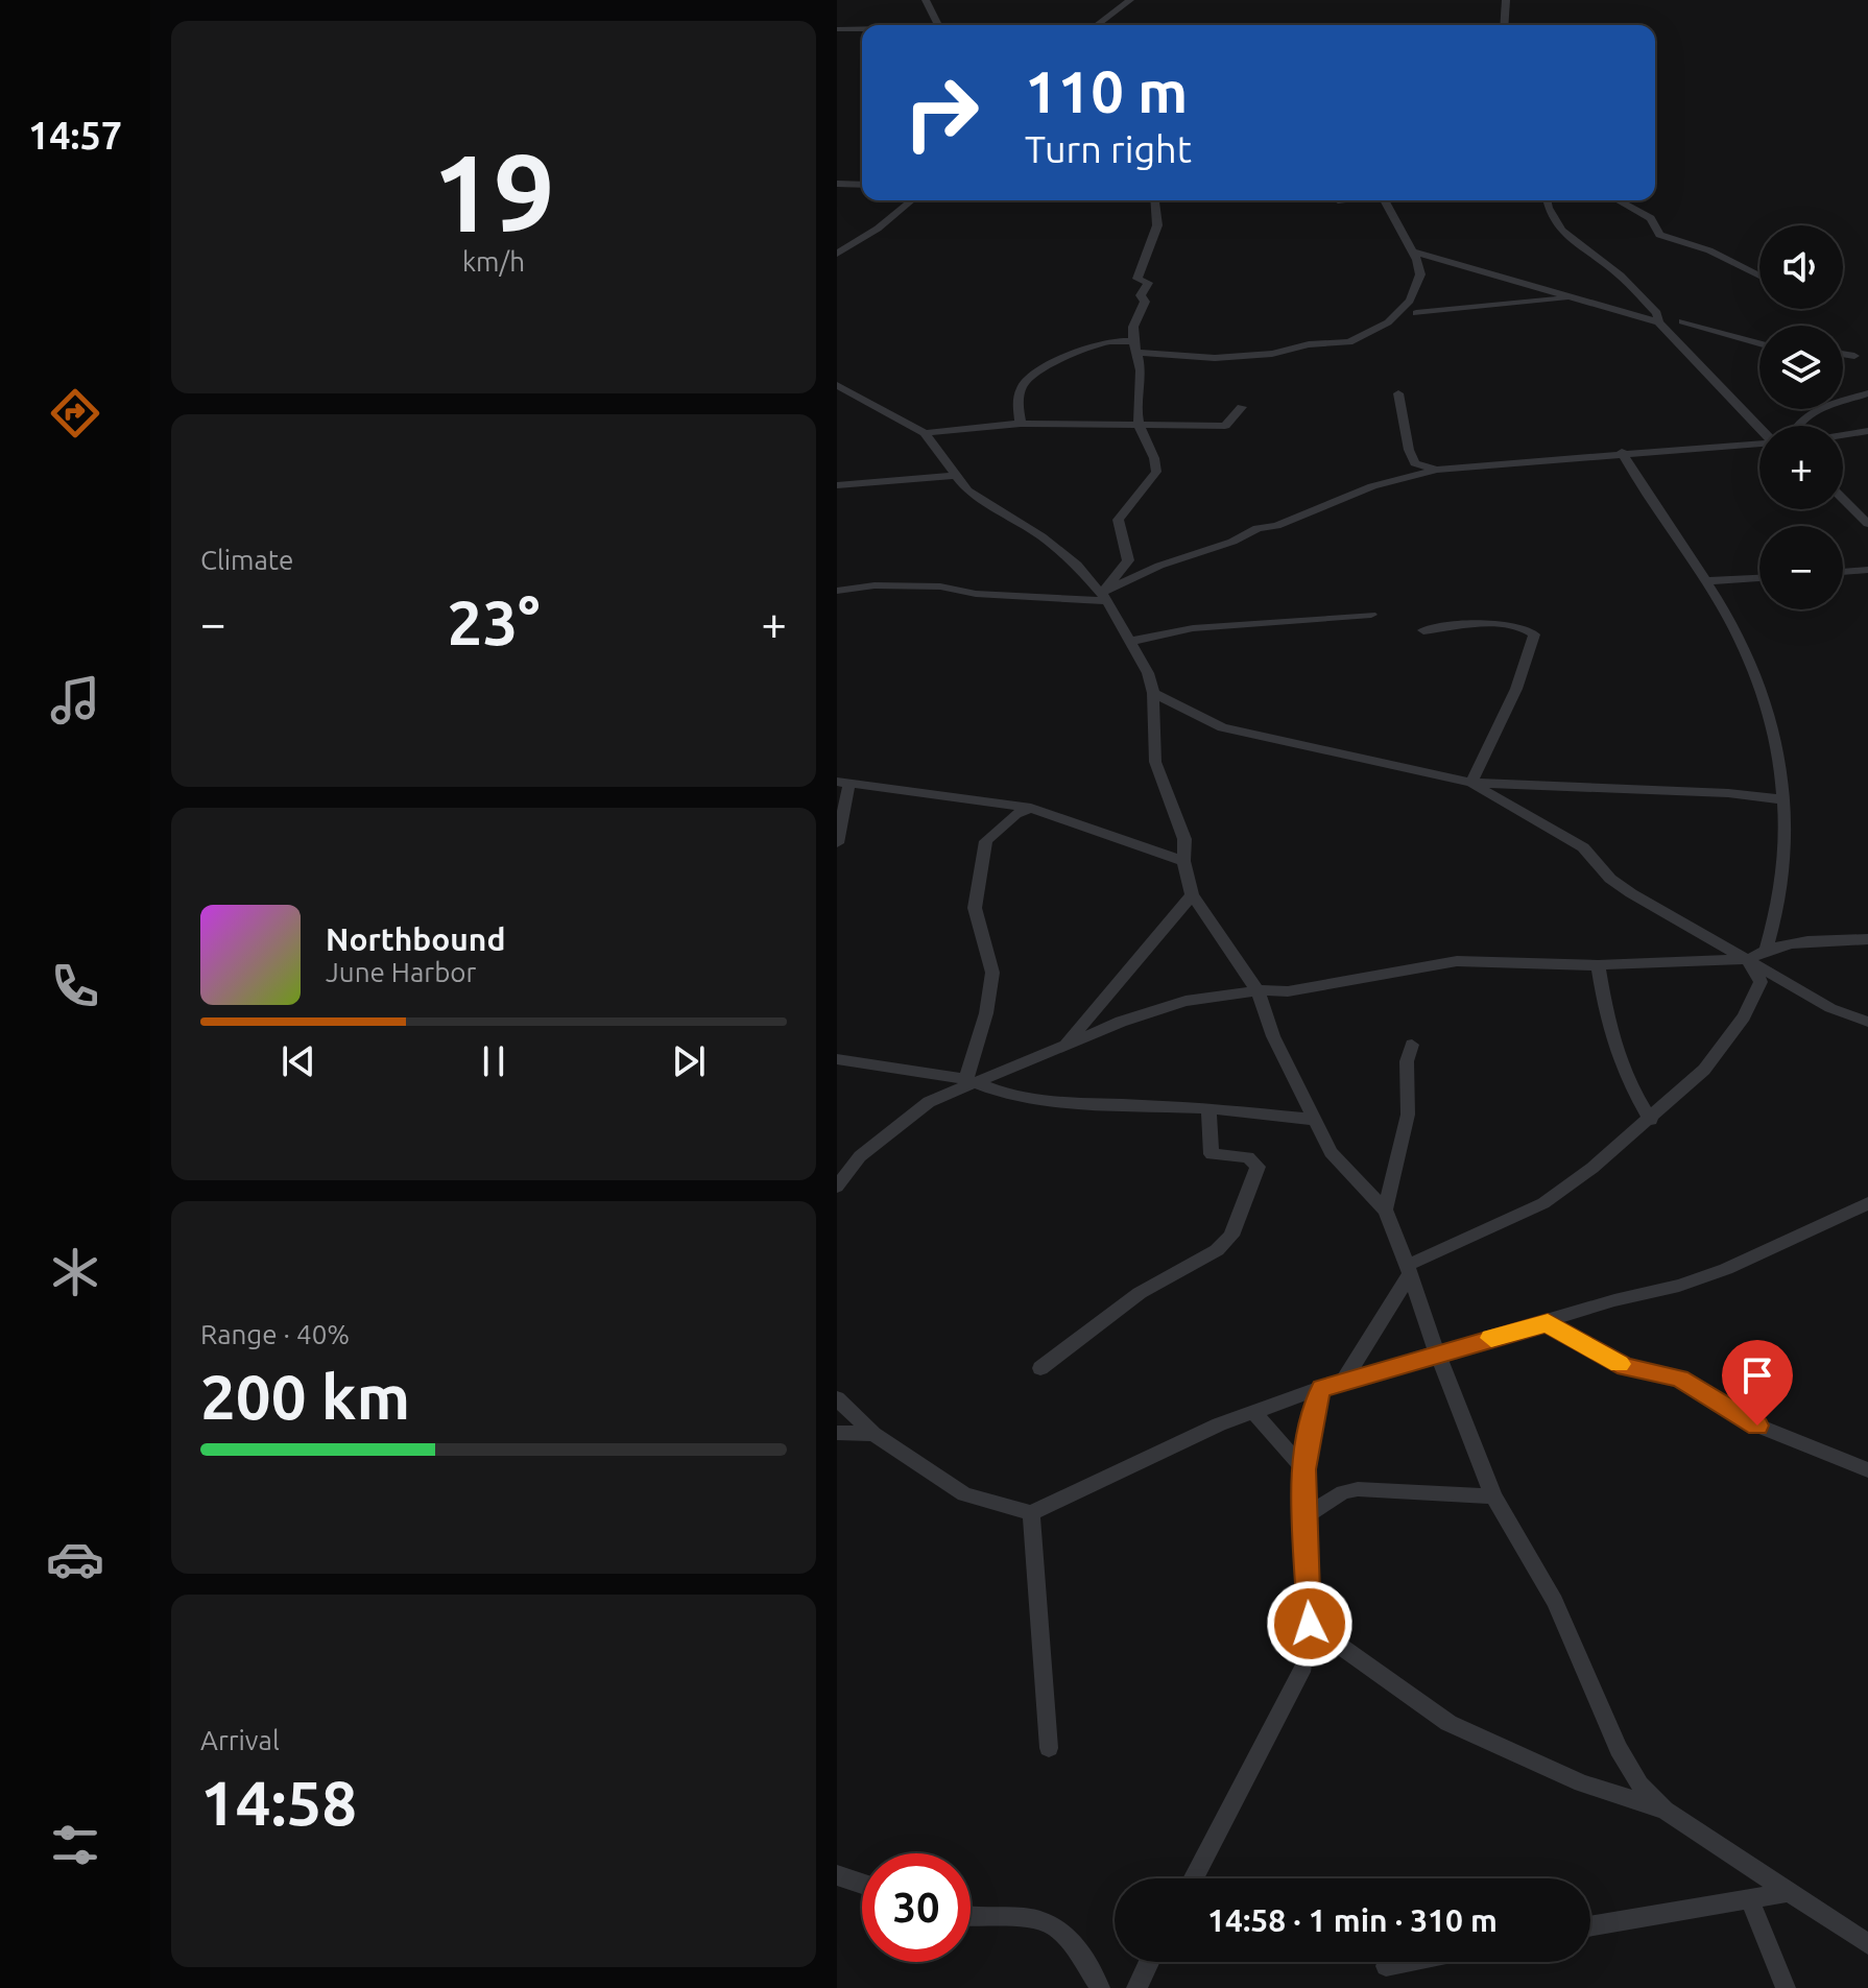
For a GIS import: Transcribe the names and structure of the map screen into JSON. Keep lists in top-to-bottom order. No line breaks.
{"page":{"tabs":"14:57","tile":[["19","km/h"],"Climate",["Range · 40%","200 km"],["Arrival","14:58"]],"turn":["110 m","Turn right"],"map_buttons":["+","−"],"heat":["−","23°","+"],"song":["Northbound","June Harbor"],"limit":"30","trip":"14:58 · 1 min · 310 m"}}
